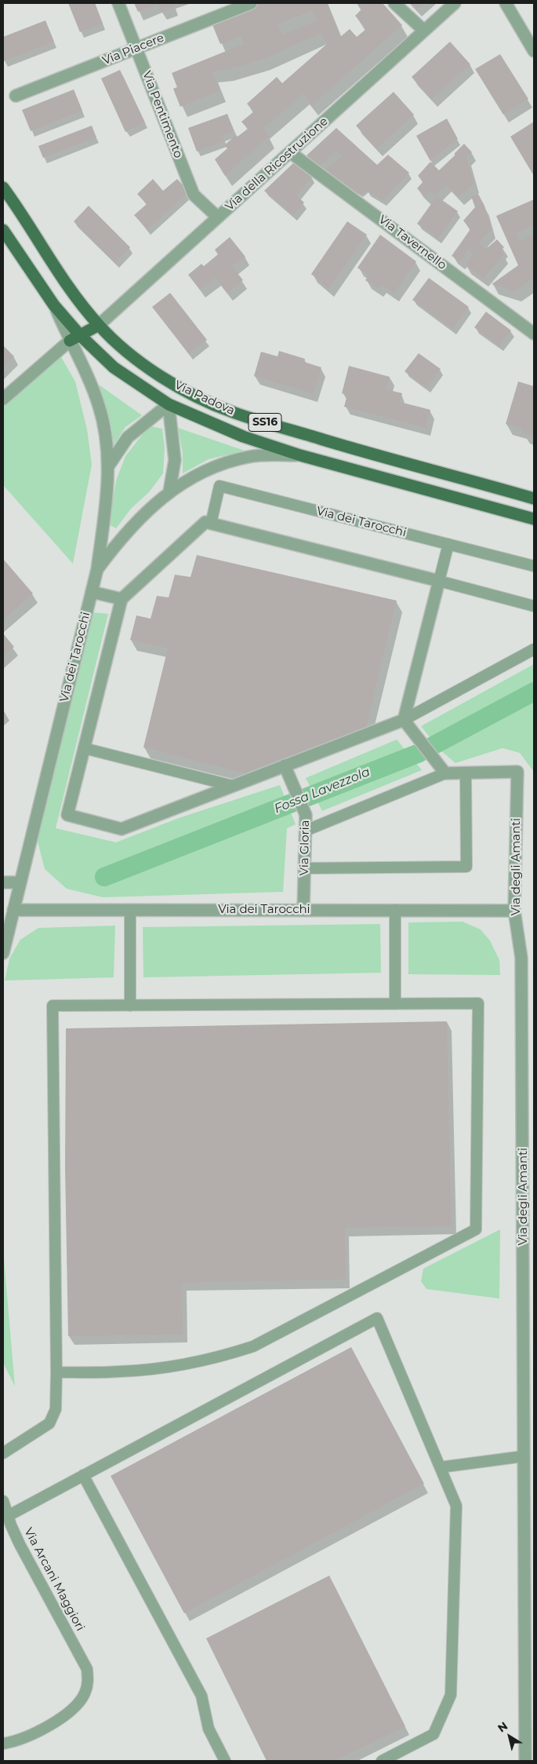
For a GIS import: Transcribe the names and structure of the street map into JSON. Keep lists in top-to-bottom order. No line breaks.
{"streets":{"main road":["Via Padova","SS16","Via dei Tarocchi"],"street":["Via Piacere","Via Pentimento","Via della Ricostruzione","Via Tavernello","Via Gloria","Via degli Amanti"],"lane":["Via Arcani Maggiori"]},"crossings":[["Via Piacere","Via Pentimento"],["Via Pentimento","Via della Ricostruzione"],["Via della Ricostruzione","Via Tavernello"],["Via della Ricostruzione","Via Padova"],["Via Padova","Via dei Tarocchi"],["Via dei Tarocchi","Via Gloria"],["Via dei Tarocchi","Via degli Amanti"]],"water":["Fossa Lavezzola"],"north":"top left"}
